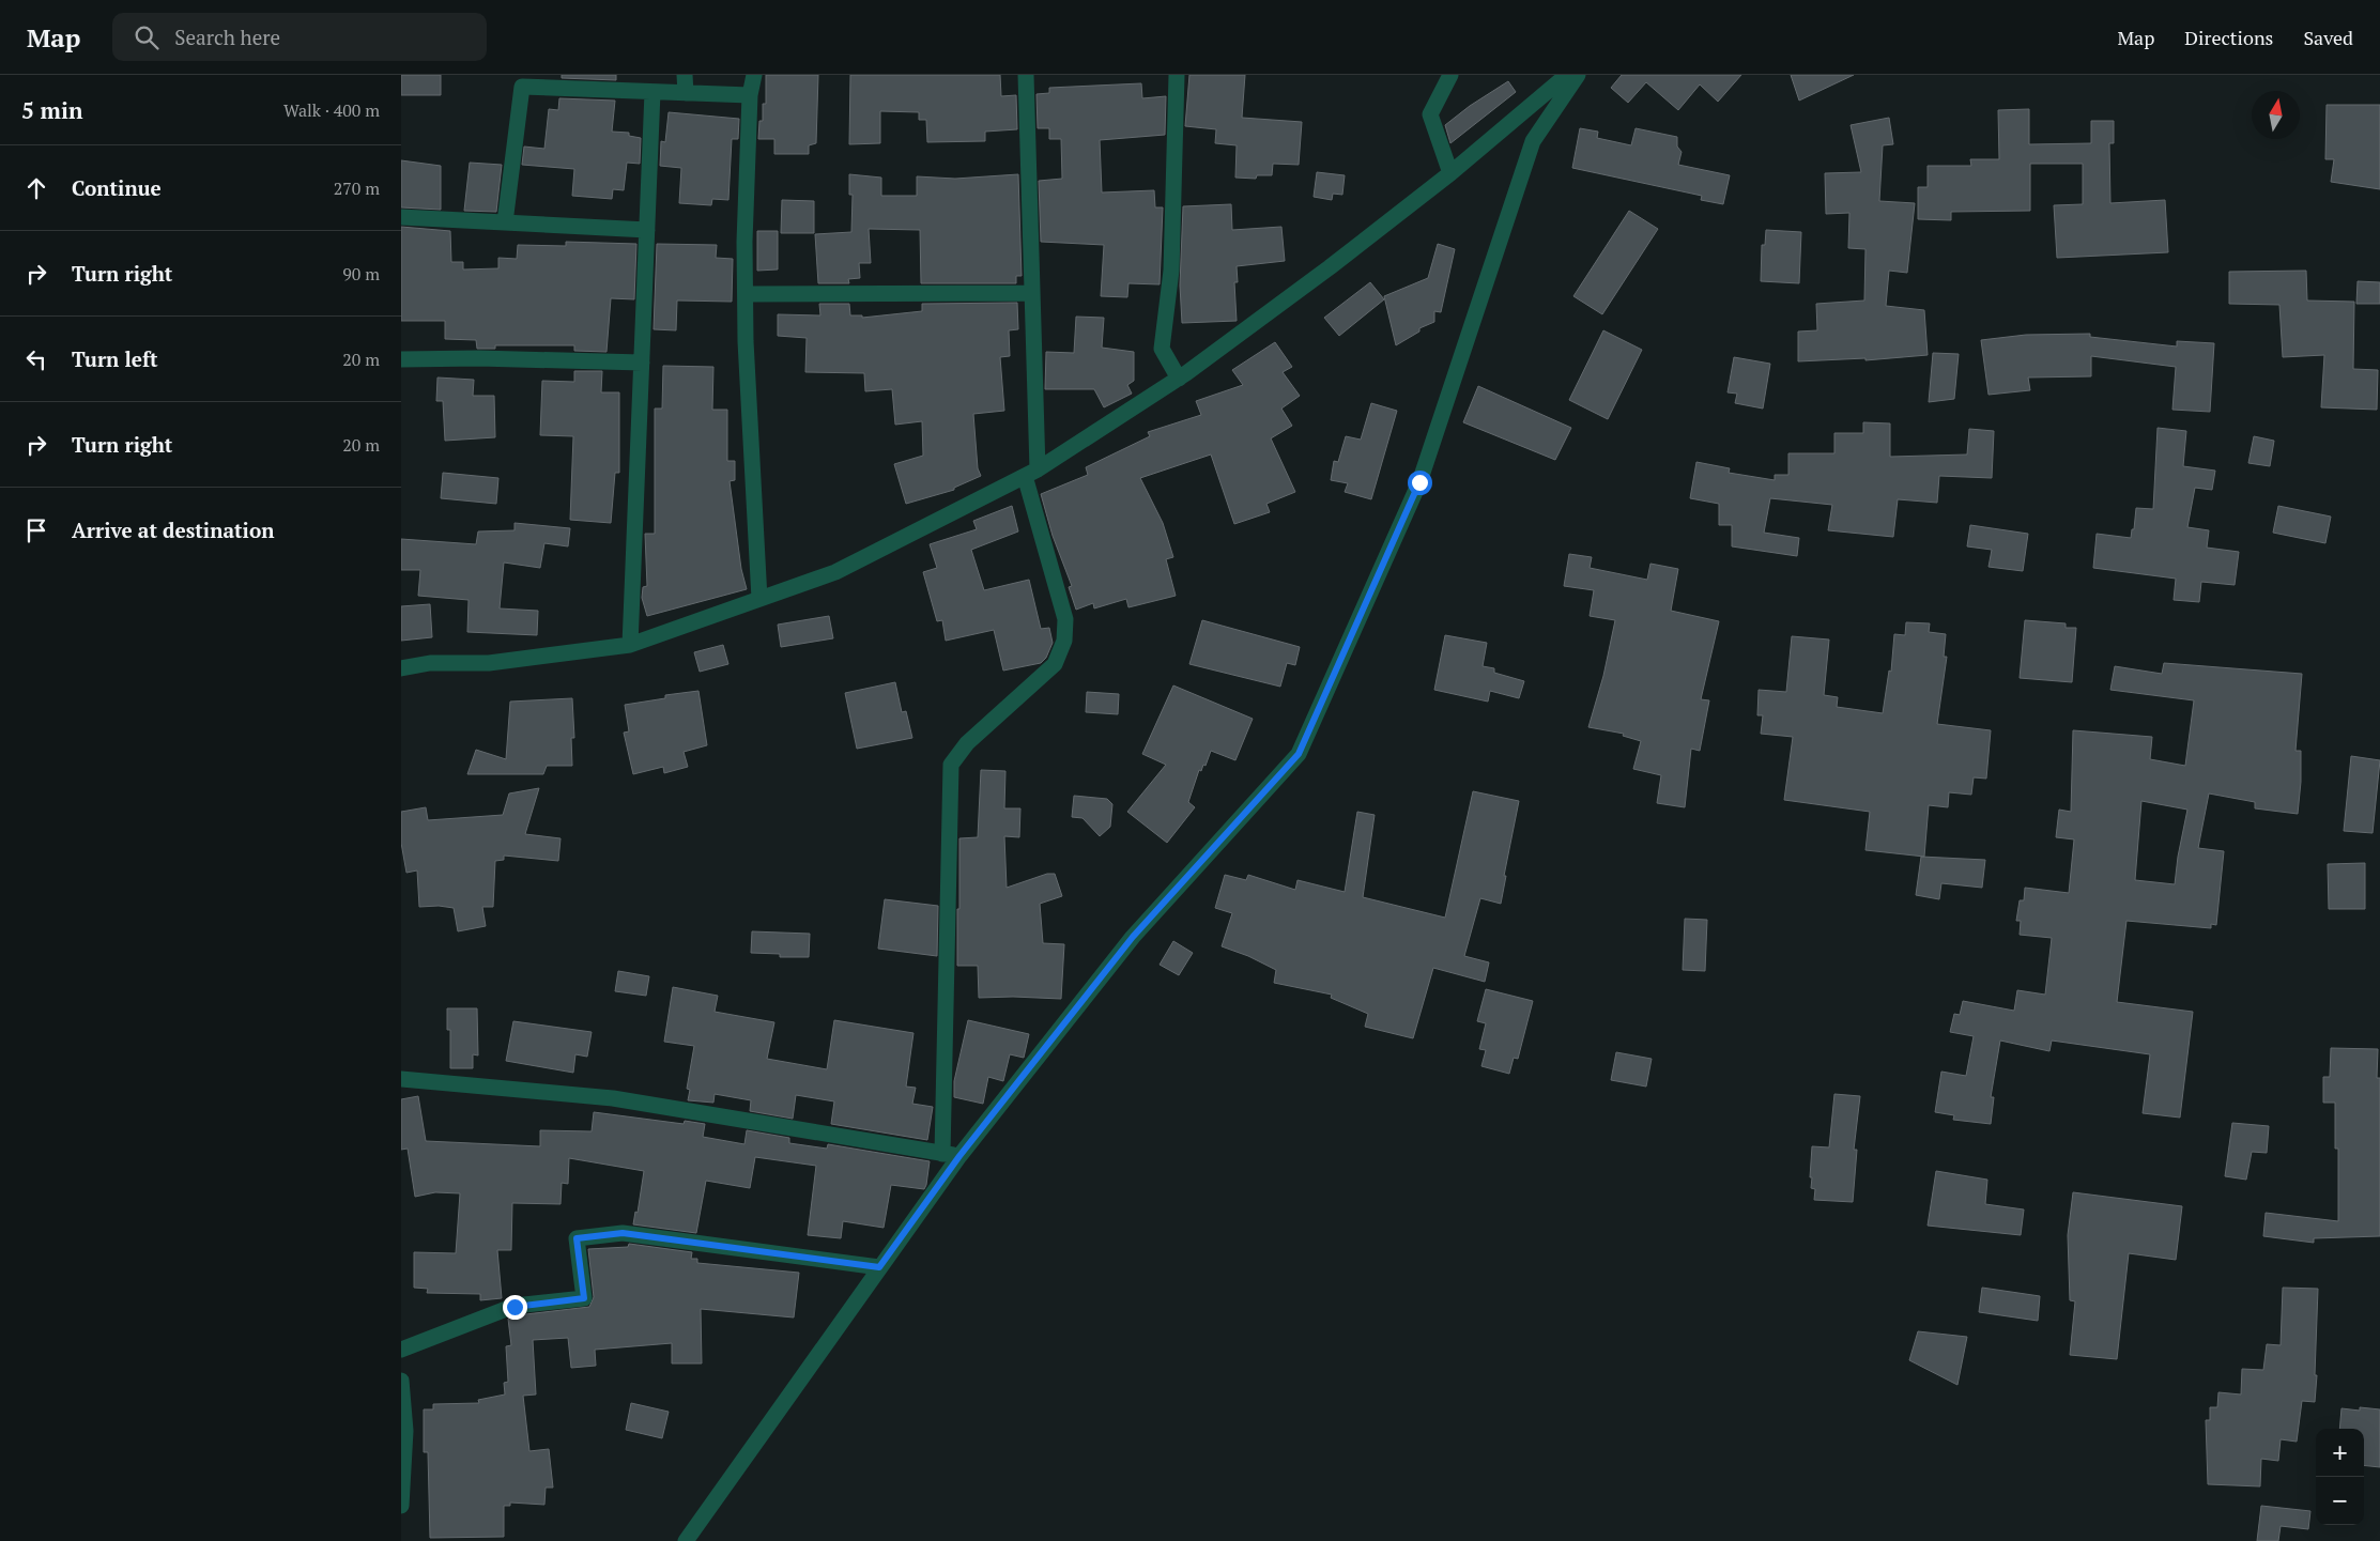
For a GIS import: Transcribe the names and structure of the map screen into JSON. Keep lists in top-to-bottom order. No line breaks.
{"north":"top","page":{"header":"Map","search":"Search here","nav":["Map","Directions","Saved"],"heading":["5 min","Walk · 400 m"],"list":[["Continue","270 m"],["Turn right","90 m"],["Turn left","20 m"],["Turn right","20 m"],"Arrive at destination"],"map_buttons":["+","−"]}}
